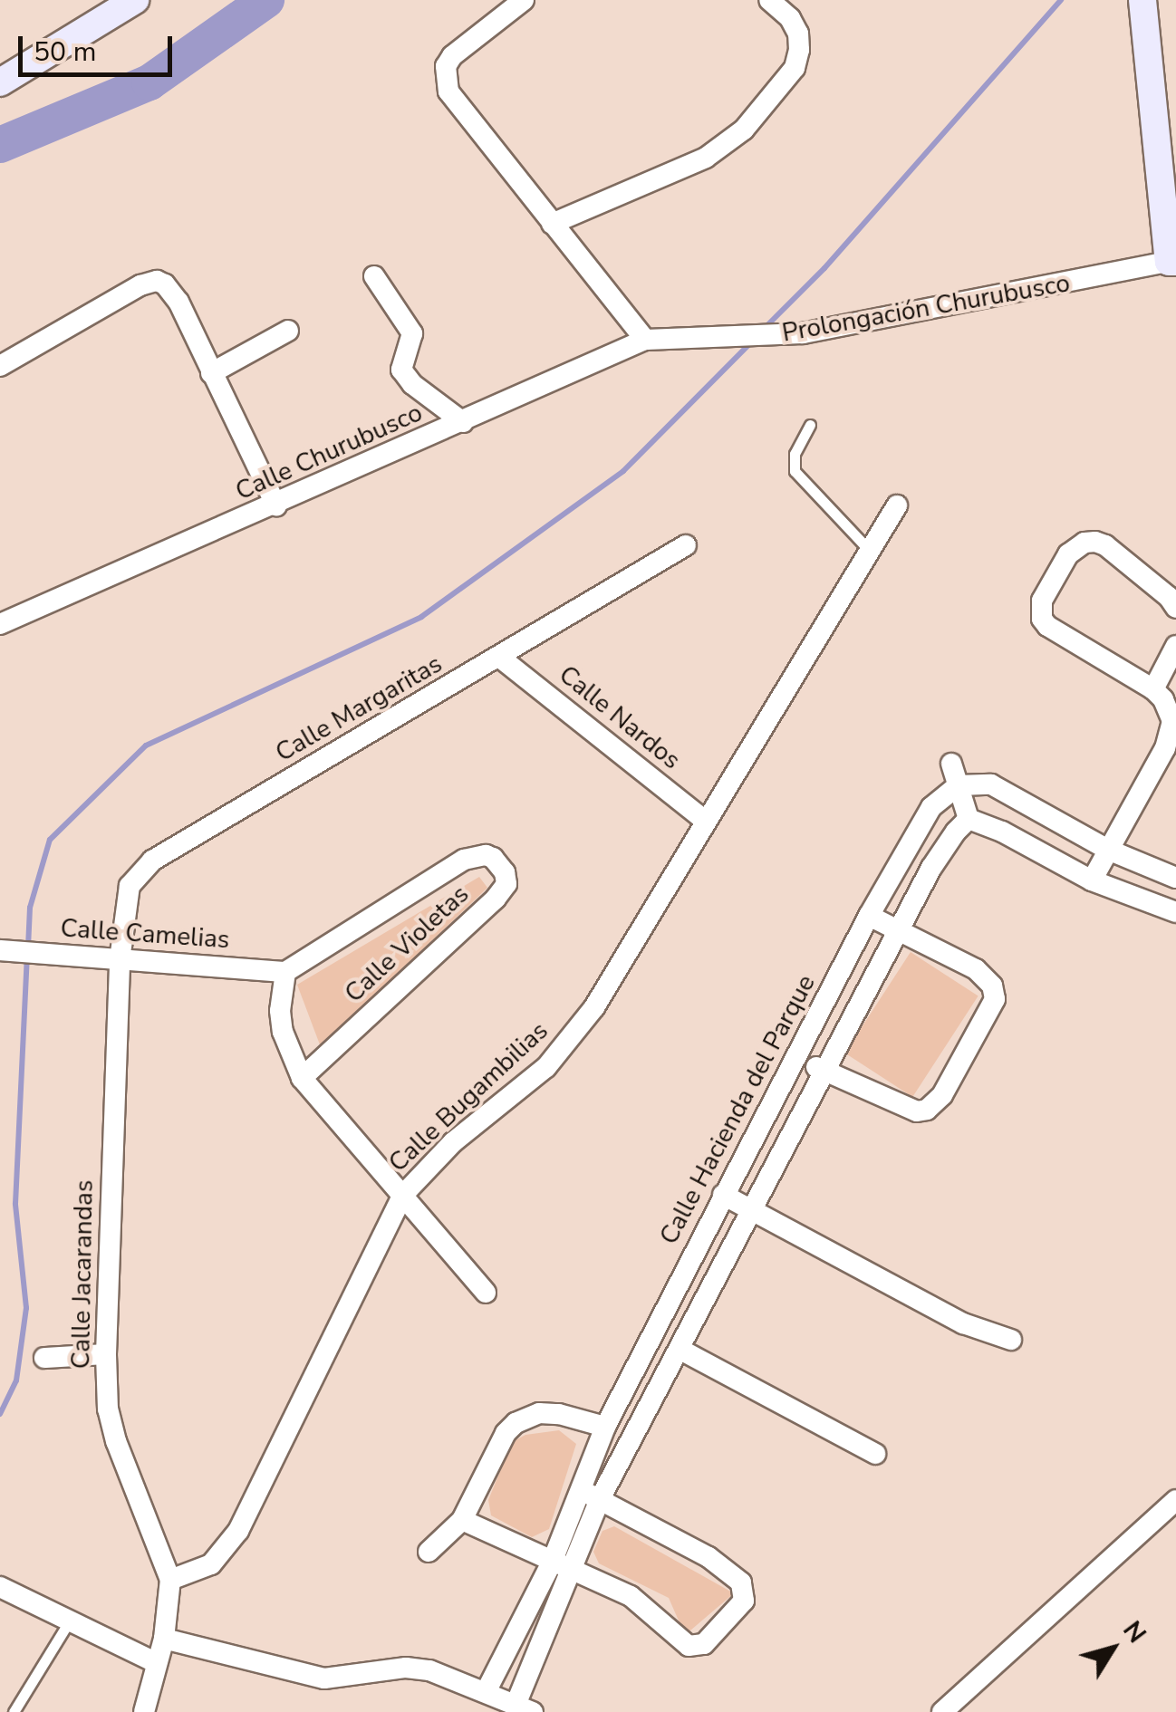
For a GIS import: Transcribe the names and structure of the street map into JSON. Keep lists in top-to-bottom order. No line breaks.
{"streets":{"main road":["Prolongación Churubusco"],"street":["Calle Churubusco","Calle Margaritas","Calle Nardos","Calle Camelias","Calle Violetas","Calle Bugambilias","Calle Hacienda del Parque","Calle Jacarandas"]},"crossings":[["Prolongación Churubusco","Calle Churubusco"],["Calle Margaritas","Calle Nardos"],["Calle Margaritas","Calle Camelias"],["Calle Margaritas","Calle Jacarandas"],["Calle Nardos","Calle Bugambilias"],["Calle Camelias","Calle Violetas"],["Calle Camelias","Calle Jacarandas"],["Calle Bugambilias","Calle Jacarandas"]],"scale_bar":"50 m","north":"top right"}
